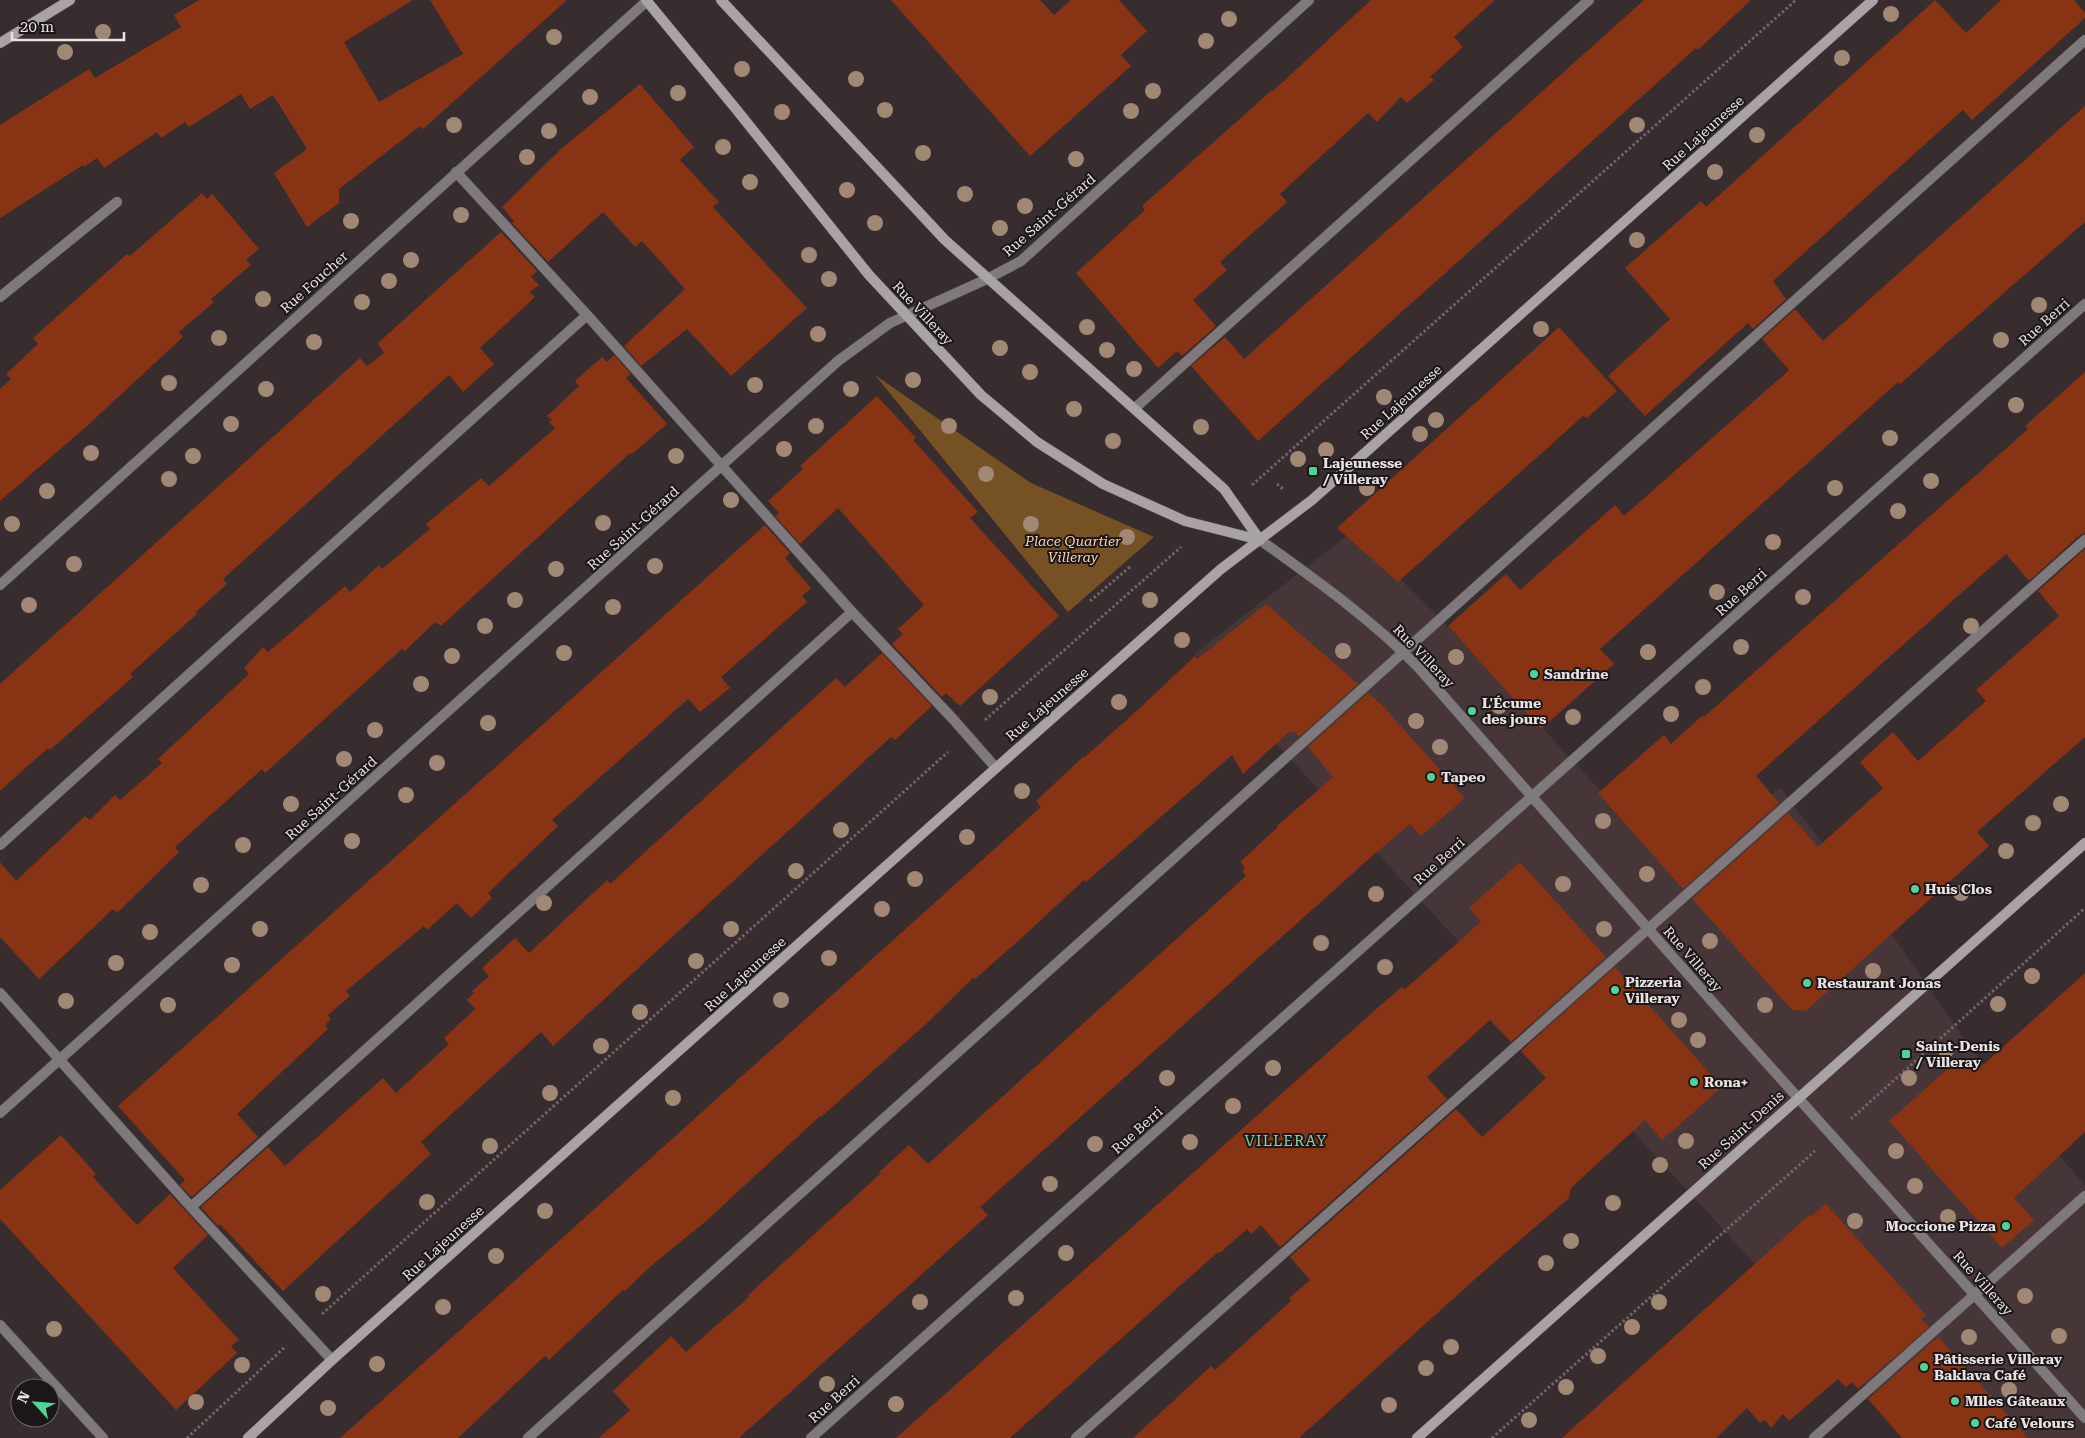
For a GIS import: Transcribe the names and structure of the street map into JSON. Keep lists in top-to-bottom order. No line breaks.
{"streets":{"main road":["Rue Lajeunesse","Rue Villeray","Rue Saint-Denis"],"street":["Rue Saint-Gérard","Rue Foucher","Rue Berri"]},"crossings":[["Rue Lajeunesse","Rue Villeray"],["Rue Saint-Gérard","Rue Villeray"],["Rue Foucher","Rue Villeray"],["Rue Villeray","Rue Berri"],["Rue Villeray","Rue Saint-Denis"]],"districts":["VILLERAY"],"parks":["Place Quartier Villeray"],"places":{"transit":["Lajeunesse / Villeray","Saint-Denis / Villeray"],"other":["Sandrine","L'Écume des jours","Tapeo","Huis Clos","Restaurant Jonas","Pizzeria Villeray","Rona+","Moccione Pizza","Pâtisserie Villeray Baklava Café","Mlles Gâteaux","Café Velours"]},"scale_bar":"20 m","north":"top left"}
